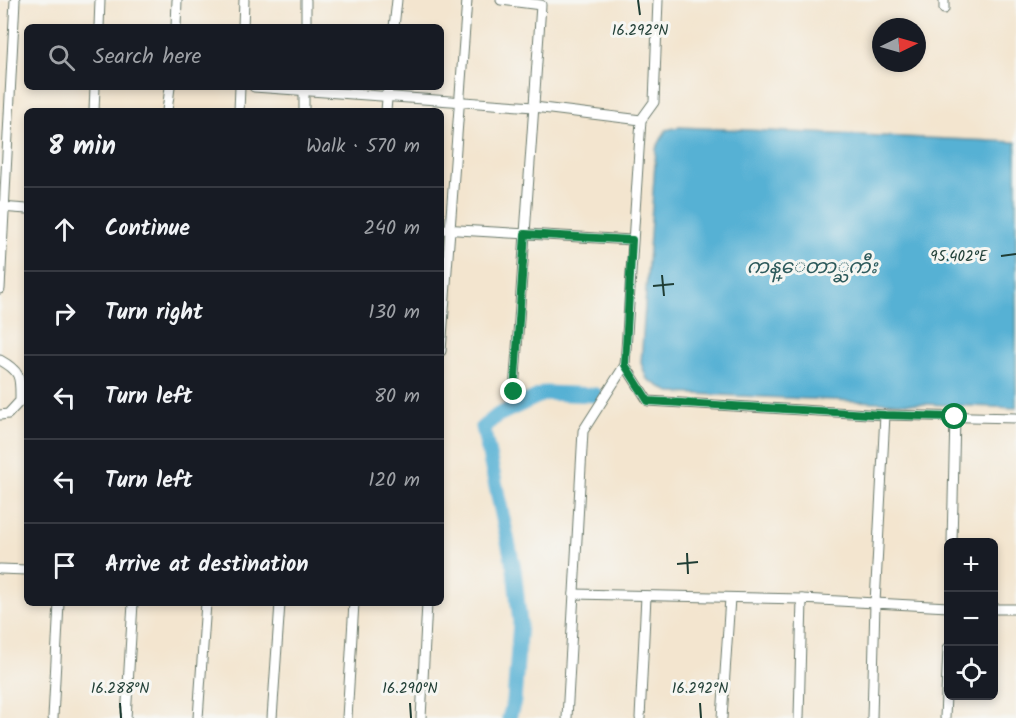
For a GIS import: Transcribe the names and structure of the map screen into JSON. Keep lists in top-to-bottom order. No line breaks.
{"water":["ကန္ေတာ္ႀကီး"],"north":"right","page":{"search":"Search here","heading":["8 min","Walk · 570 m"],"list":[["Continue","240 m"],["Turn right","130 m"],["Turn left","80 m"],["Turn left","120 m"],"Arrive at destination"],"map_buttons":["+","−"]},"coordinates":["16.292°N","95.402°E","16.288°N","16.290°N"]}
